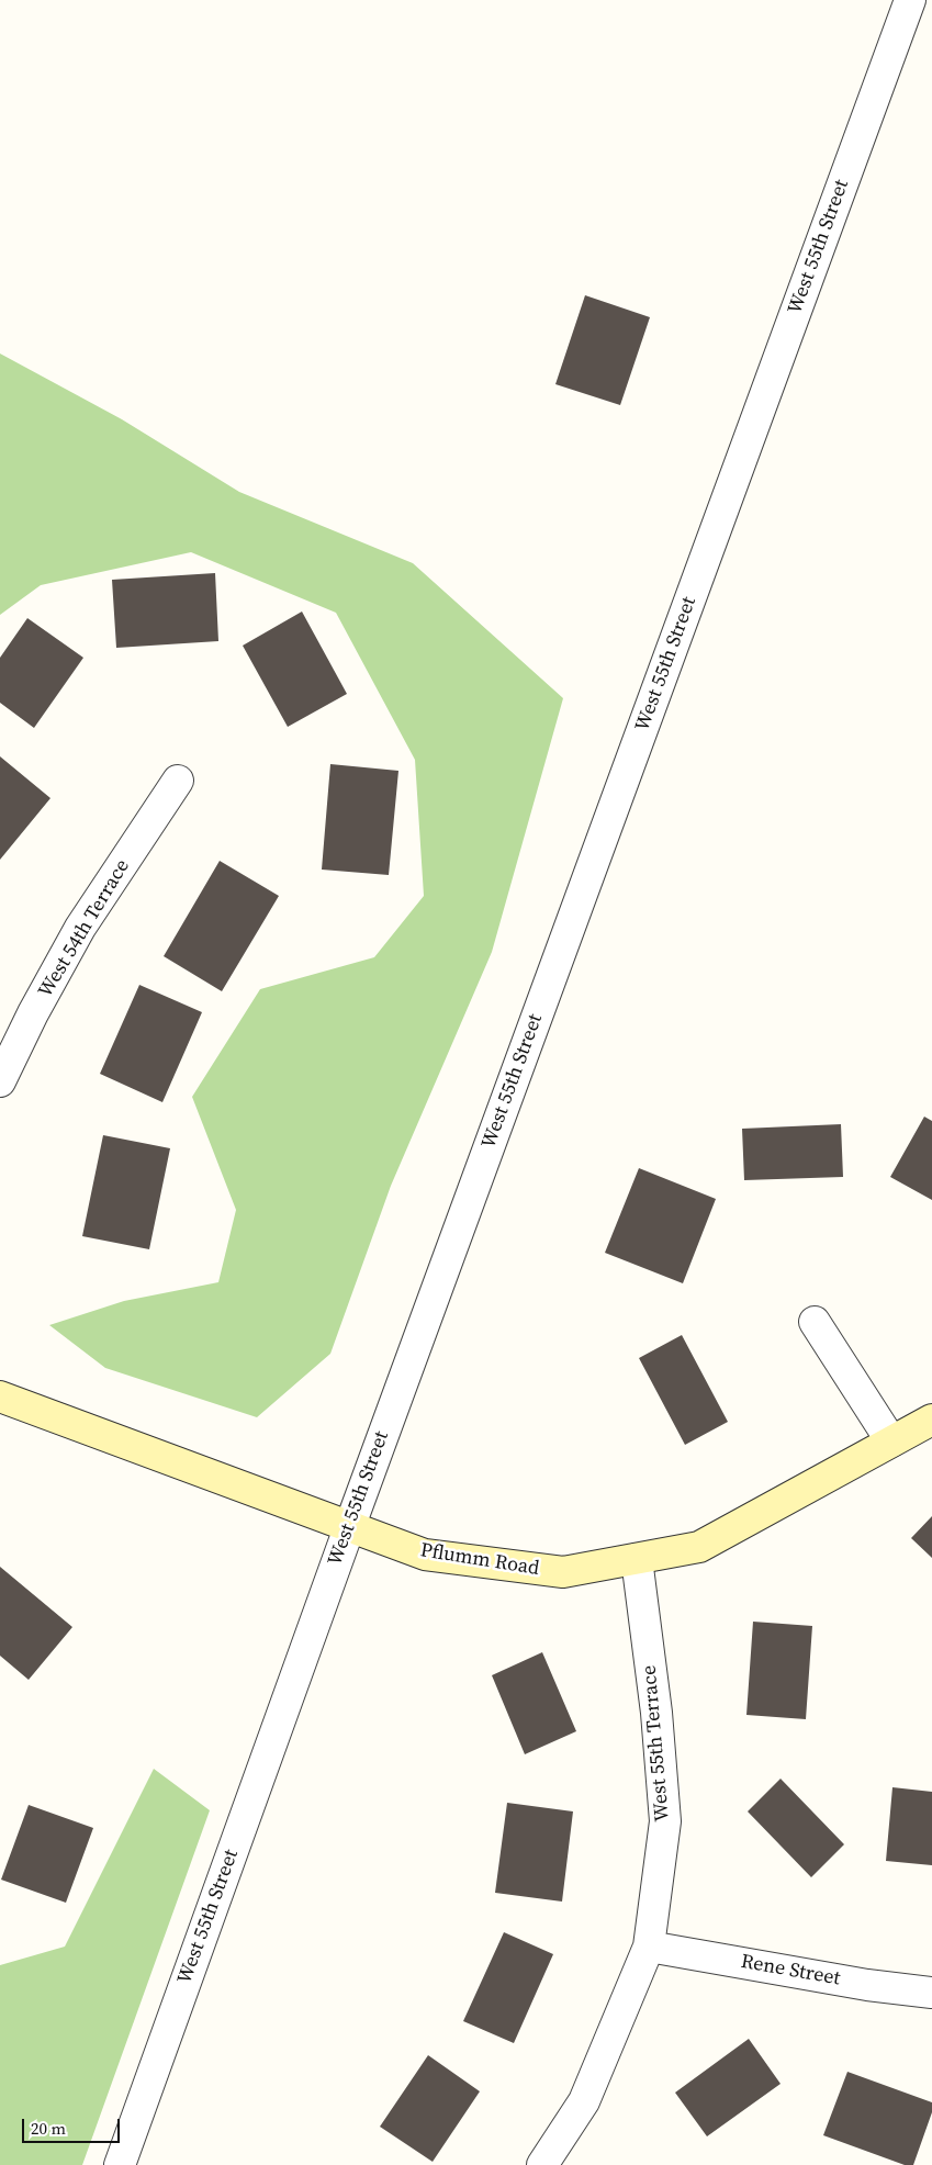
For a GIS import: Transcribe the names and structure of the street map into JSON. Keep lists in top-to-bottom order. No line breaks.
{"streets":{"main road":["Pflumm Road"],"street":["West 55th Street","West 54th Terrace","West 55th Terrace","Rene Street"]},"crossings":[["West 55th Street","Pflumm Road"],["Pflumm Road","West 55th Terrace"],["West 55th Terrace","Rene Street"]],"scale_bar":"20 m"}
